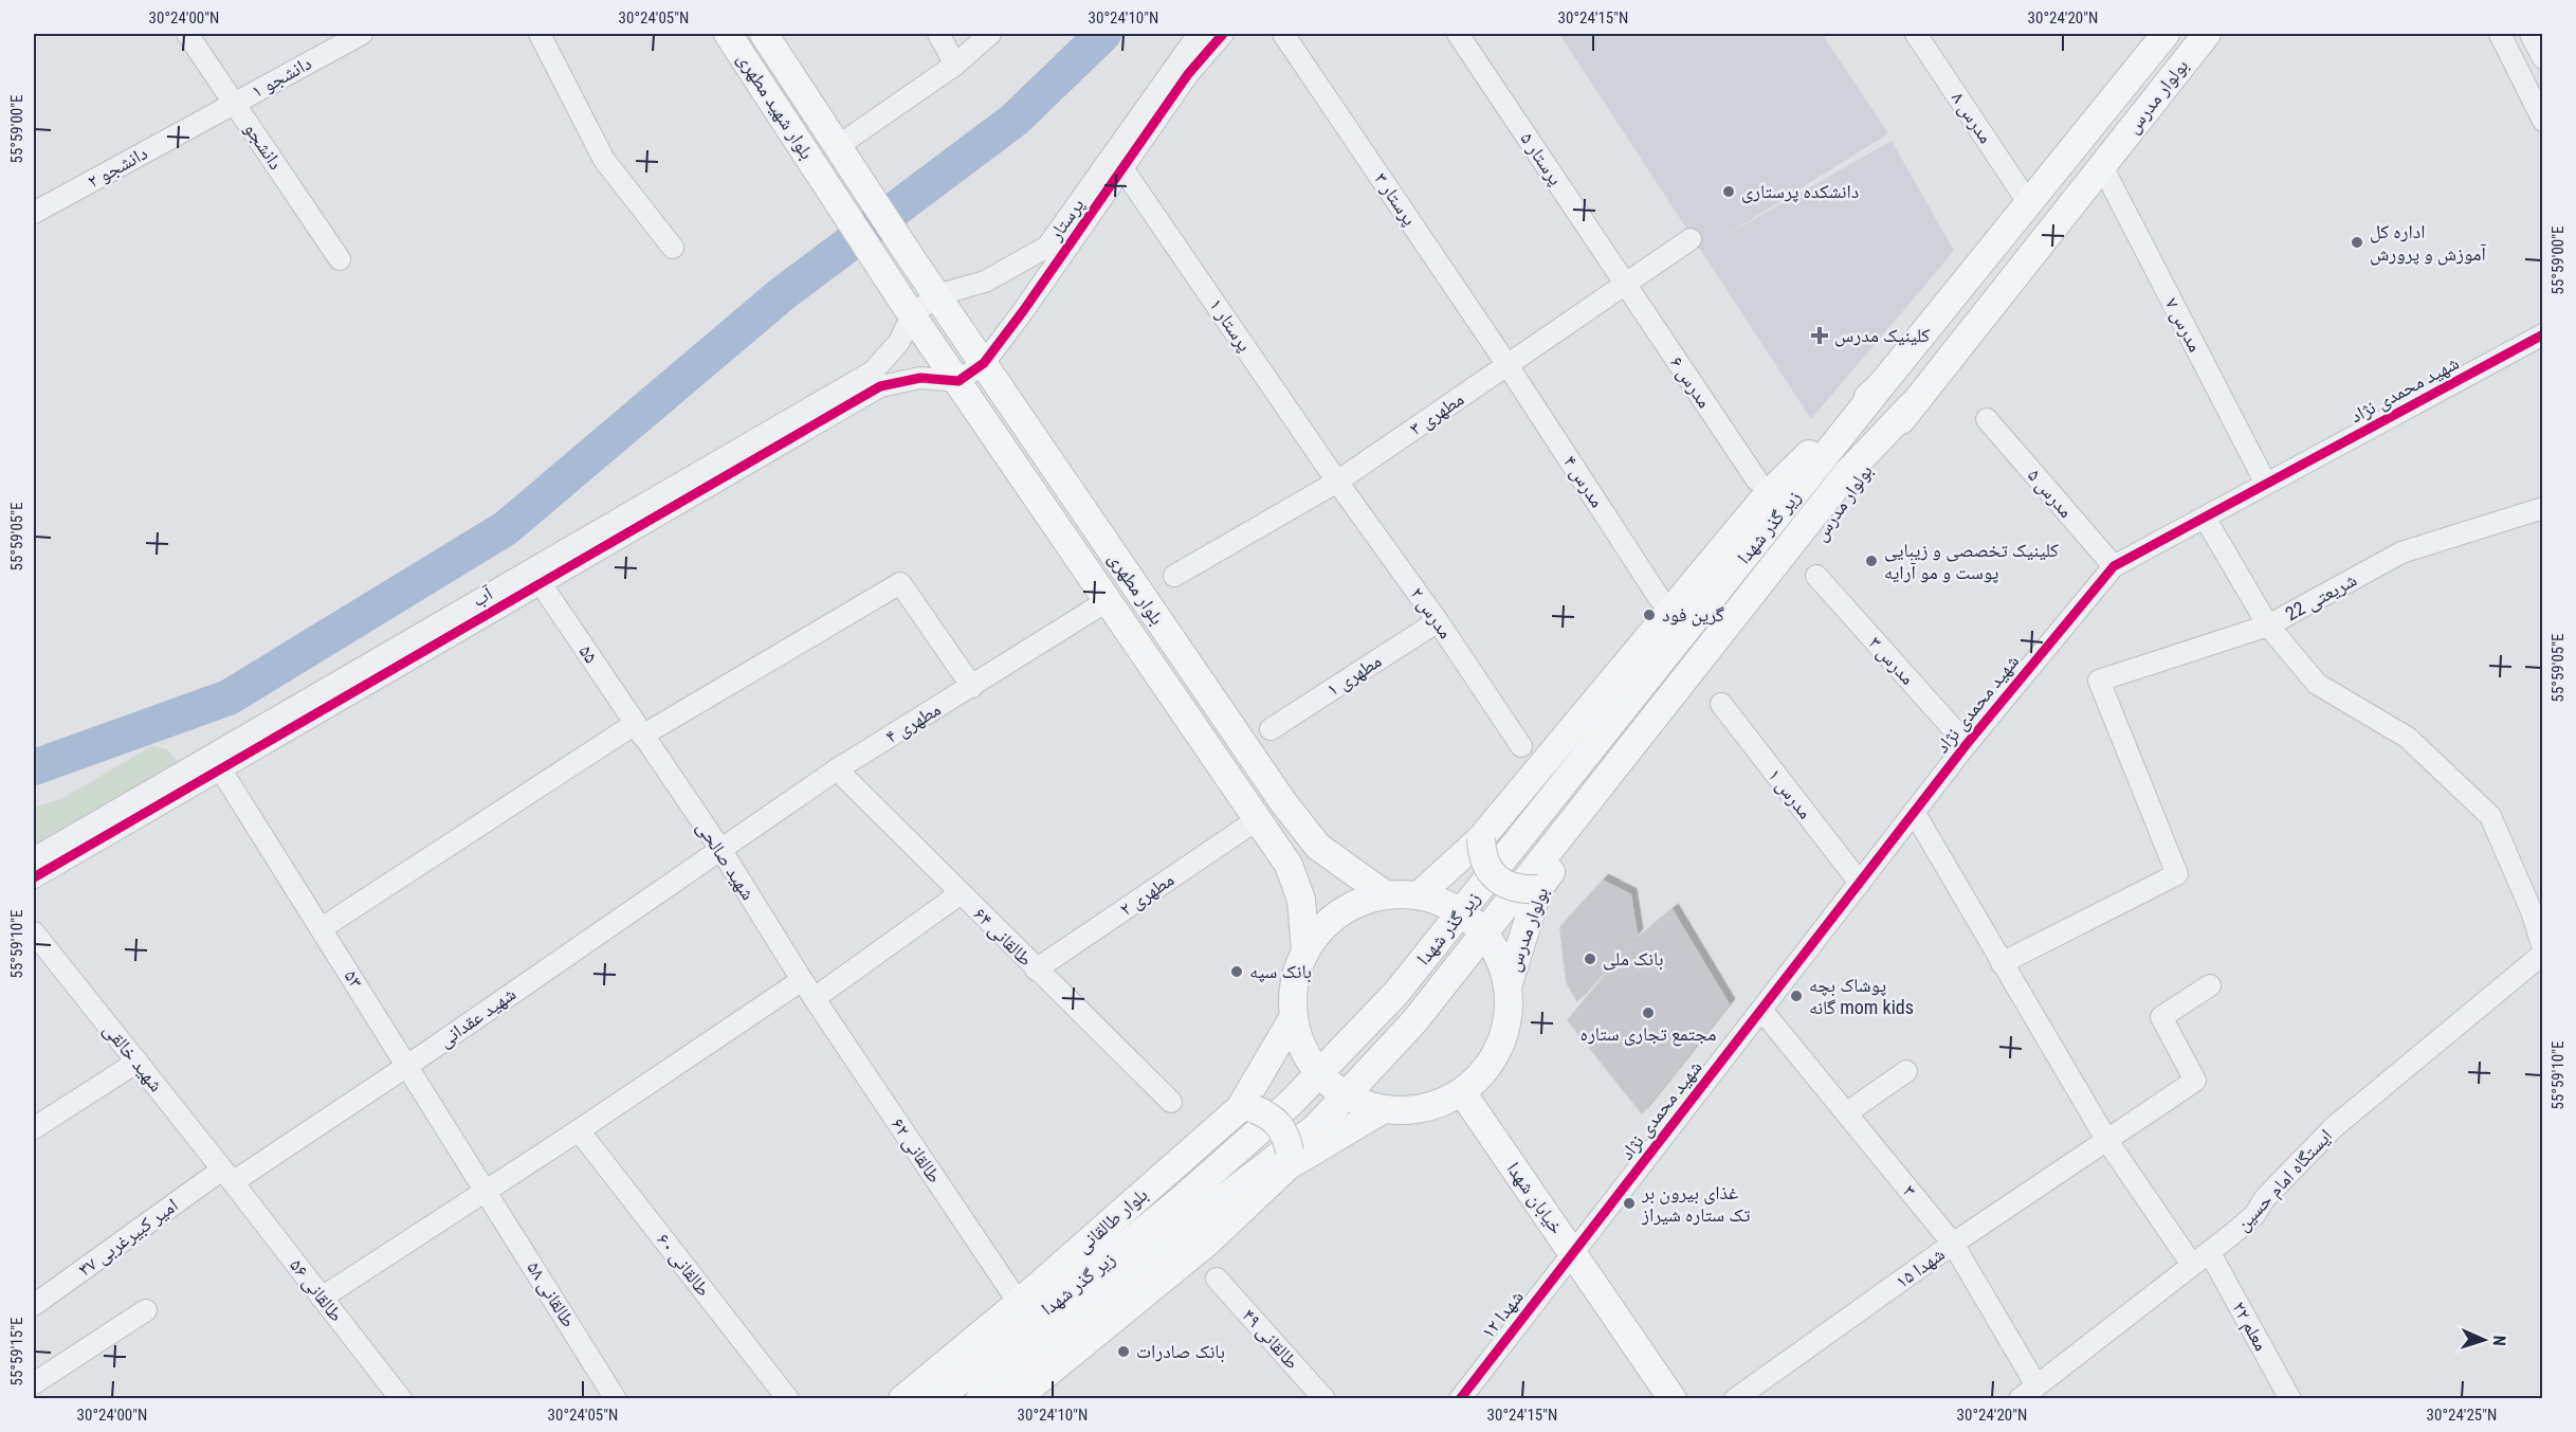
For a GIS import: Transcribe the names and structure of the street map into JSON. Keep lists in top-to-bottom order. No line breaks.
{"streets":{"main road":["بولوار مدرس","بلوار شهید مطهری","زیر گذر شهدا","بلوار مطهری","خیابان شهدا","بلوار طالقانی"],"street":["دانشجو ۱","مدرس ۸","دانشجو","پرستار ۵","دانشجو ۲","پرستار ۳","پرستار","پرستار ۱","مدرس ۷","مدرس ۶","شهید محمدی نژاد","مطهری ۳","مدرس ۴","مدرس ۵","آب","شریعتی 22","مدرس ۲","۵۵","مدرس ۳","مطهری ۱","مطهری ۴","مدرس ۱","شهید صالحی","مطهری ۲","طالقانی ۶۴","۵۳","شهید عقدانی","شهید خالقی","طالقانی ۶۲","ایستگاه امام حسین","۳","امیر کبیرغربی ۳۷","طالقانی ۶۰","شهدا ۱۵","طالقانی ۵۶","طالقانی ۵۸","۱۲ شهدا","معلم ۲۲","طالقانی ۴۹"]},"crossings":[["دانشجو ۱","دانشجو"],["دانشجو ۱","دانشجو ۲"],["بولوار مدرس","مدرس ۸"],["بولوار مدرس","مدرس ۷"],["بولوار مدرس","زیر گذر شهدا"],["بولوار مدرس","بلوار مطهری"],["بولوار مدرس","خیابان شهدا"],["بولوار مدرس","بلوار طالقانی"],["بلوار شهید مطهری","بلوار مطهری"],["دانشجو","دانشجو ۲"],["پرستار ۵","مدرس ۶"],["پرستار ۵","مطهری ۳"],["پرستار ۳","مطهری ۳"],["پرستار ۳","مدرس ۴"],["پرستار","پرستار ۱"],["پرستار","بلوار مطهری"],["پرستار","آب"],["پرستار ۱","مطهری ۳"],["پرستار ۱","مدرس ۲"],["مدرس ۷","شهید محمدی نژاد"],["مدرس ۶","مطهری ۳"],["شهید محمدی نژاد","مدرس ۵"],["شهید محمدی نژاد","مدرس ۳"],["شهید محمدی نژاد","مدرس ۱"],["شهید محمدی نژاد","۳"],["شهید محمدی نژاد","خیابان شهدا"],["شهید محمدی نژاد","۱۲ شهدا"],["مطهری ۳","مدرس ۴"],["مطهری ۳","مدرس ۲"],["بلوار مطهری","آب"],["بلوار مطهری","مطهری ۴"],["بلوار مطهری","مطهری ۲"],["بلوار مطهری","خیابان شهدا"],["بلوار مطهری","بلوار طالقانی"],["آب","۵۵"],["آب","۵۳"],["مدرس ۲","مطهری ۱"],["۵۵","شهید صالحی"],["مطهری ۴","شهید صالحی"],["مطهری ۴","طالقانی ۶۴"],["مطهری ۴","شهید عقدانی"],["شهید صالحی","شهید عقدانی"],["شهید صالحی","طالقانی ۶۲"],["مطهری ۲","طالقانی ۶۴"],["۵۳","شهید عقدانی"],["۵۳","طالقانی ۵۸"],["شهید عقدانی","شهید خالقی"],["شهید عقدانی","امیر کبیرغربی ۳۷"],["شهید عقدانی","طالقانی ۵۶"],["شهید خالقی","امیر کبیرغربی ۳۷"],["شهید خالقی","طالقانی ۵۶"],["طالقانی ۶۲","بلوار طالقانی"],["ایستگاه امام حسین","۳"],["ایستگاه امام حسین","معلم ۲۲"],["۳","شهدا ۱۵"],["خیابان شهدا","بلوار طالقانی"],["خیابان شهدا","۱۲ شهدا"],["امیر کبیرغربی ۳۷","طالقانی ۵۶"]],"places":{"other":["دانشکده پرستاری","اداره کل آموزش و پرورش","کلینیک تخصصی و زیبایی پوست و مو آرایه","گرین فود","بانک ملی","بانک سپه","پوشاک بچه گانه mom kids","مجتمع تجاری ستاره","غذای بیرون بر تک ستاره شیراز","بانک صادرات"],"health":["کلینیک مدرس"]},"north":"right","coordinates":["30°24'00\"N","30°24'05\"N","30°24'10\"N","30°24'15\"N","30°24'20\"N","55°59'00\"E","55°59'05\"E","55°59'10\"E","55°59'15\"E","30°24'25\"N"]}
